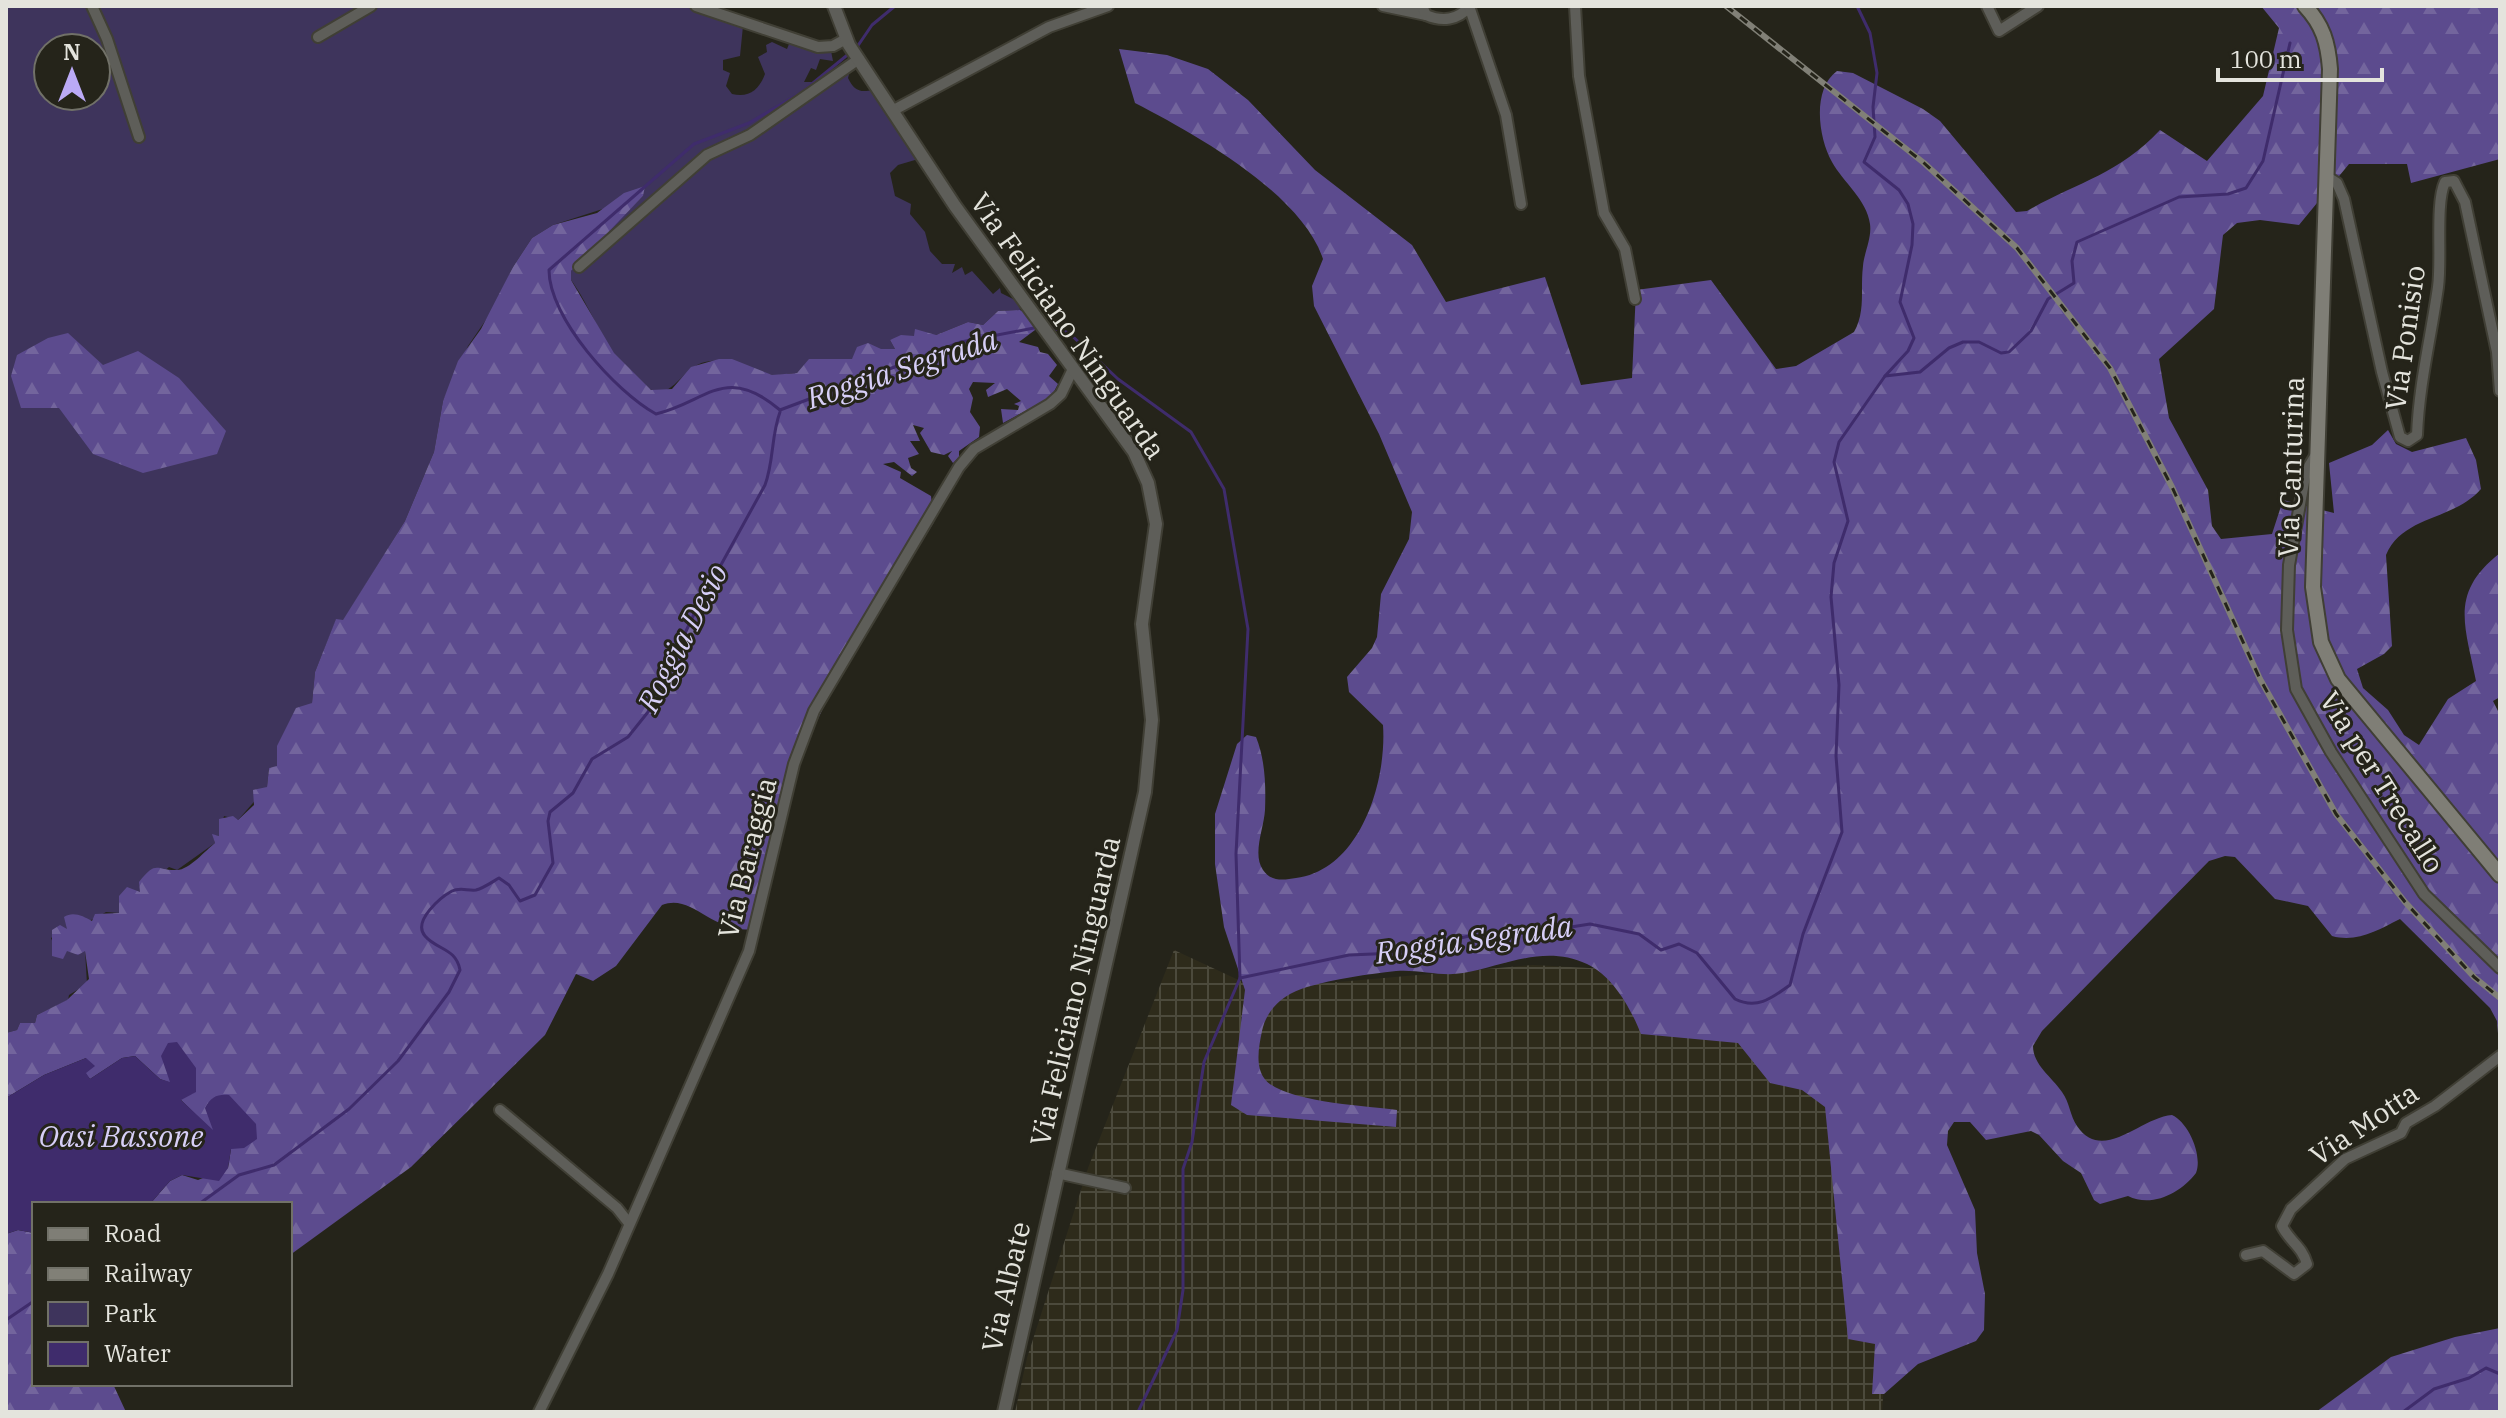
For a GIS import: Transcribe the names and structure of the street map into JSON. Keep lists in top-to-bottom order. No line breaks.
{"streets":{"main road":["Via Canturina"],"street":["Via Feliciano Ninguarda","Via Ponisio","Via per Trecallo","Via Baraggia","Via Motta","Via Albate"]},"crossings":[["Via Feliciano Ninguarda","Via Baraggia"],["Via Feliciano Ninguarda","Via Albate"],["Via Ponisio","Via Canturina"],["Via Canturina","Via per Trecallo"]],"water":["Roggia Segrada","Roggia Desio","Oasi Bassone"],"legend":["Road","Railway","Park","Water"],"scale_bar":"100 m","north":"top"}
